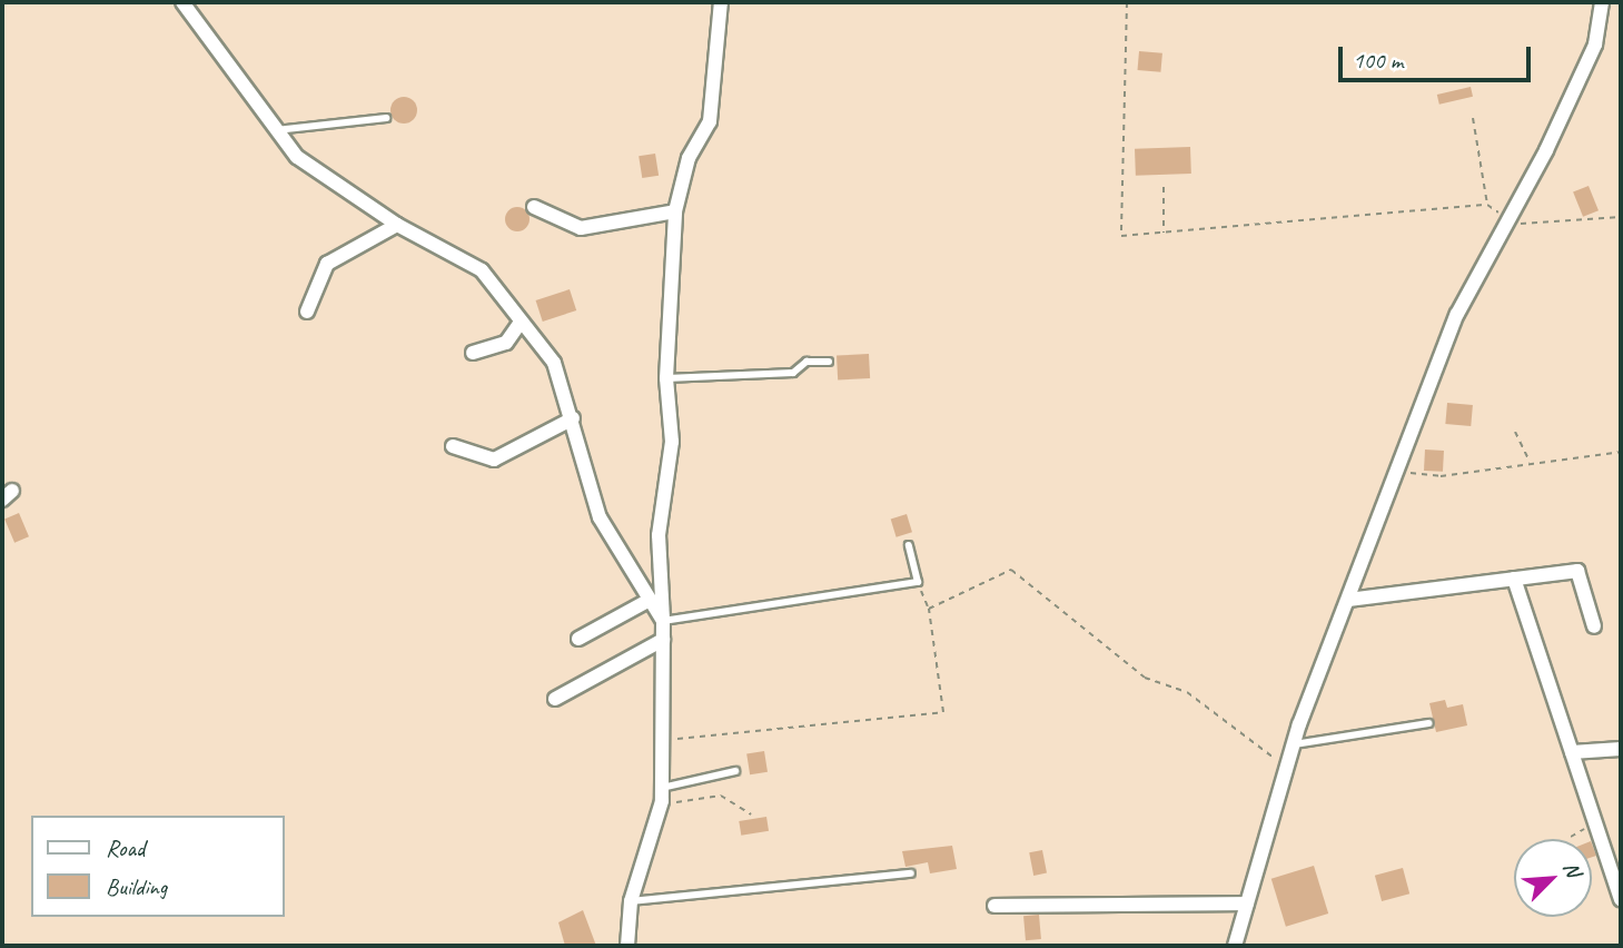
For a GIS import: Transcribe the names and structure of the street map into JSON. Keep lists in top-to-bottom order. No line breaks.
{"legend":["Road","Building"],"scale_bar":"100 m","north":"top right"}
